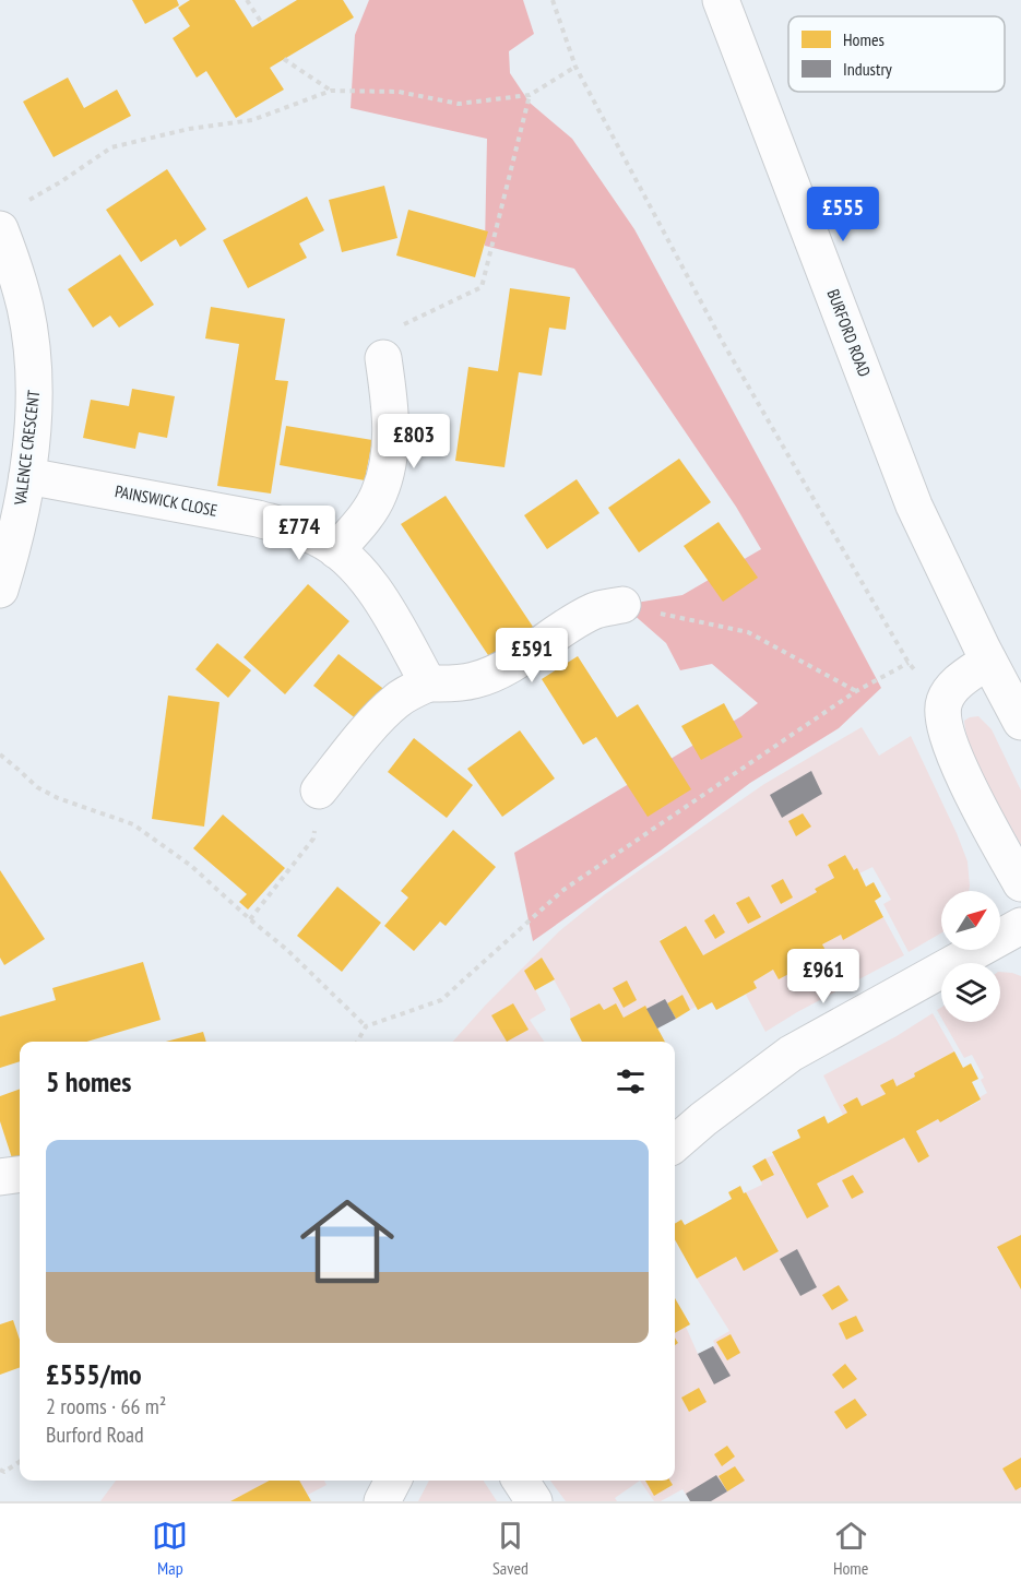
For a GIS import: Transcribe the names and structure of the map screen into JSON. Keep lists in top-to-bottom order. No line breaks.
{"streets":{"street":["BURFORD ROAD","VALENCE CRESCENT","PAINSWICK CLOSE"]},"crossings":[["VALENCE CRESCENT","PAINSWICK CLOSE"]],"legend":["Homes","Industry"],"north":"top right","page":{"price":["£555","£803","£774","£591","£961"],"heading":"5 homes","list":[{"name":"£555/mo","note":"2 rooms · 66 m² · Burford Road"}],"tabs":["Map","Saved","Home"]}}
